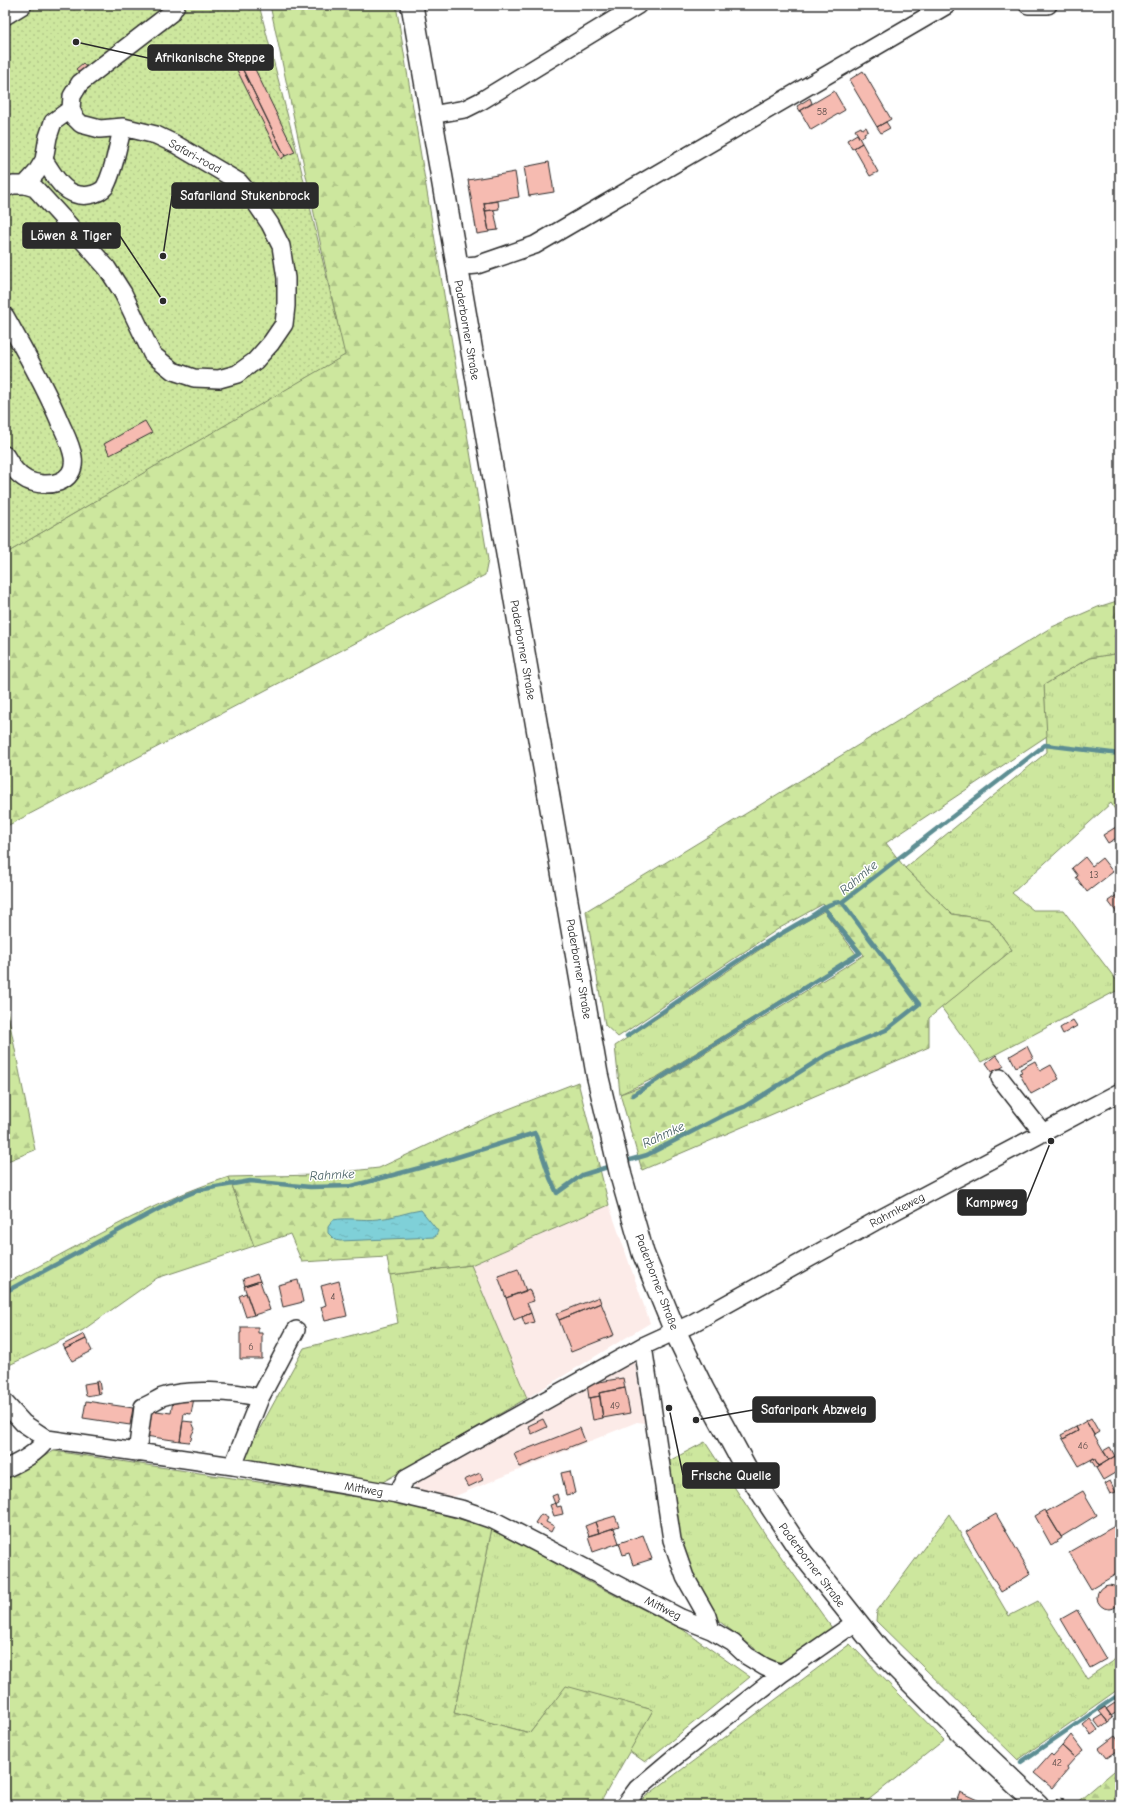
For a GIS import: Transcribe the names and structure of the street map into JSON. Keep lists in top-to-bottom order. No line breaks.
{"streets":{"main road":["Paderborner Straße"],"street":["Safari-road","Rahmkeweg","Mittweg"]},"crossings":[["Paderborner Straße","Rahmkeweg"]],"water":["Rahmke"],"places":["Afrikanische Steppe","Safariland Stukenbrock","Löwen & Tiger","Kampweg","Frische Quelle","Safaripark Abzweig"],"house_numbers":["58","13","4","6","49","46","42"]}
